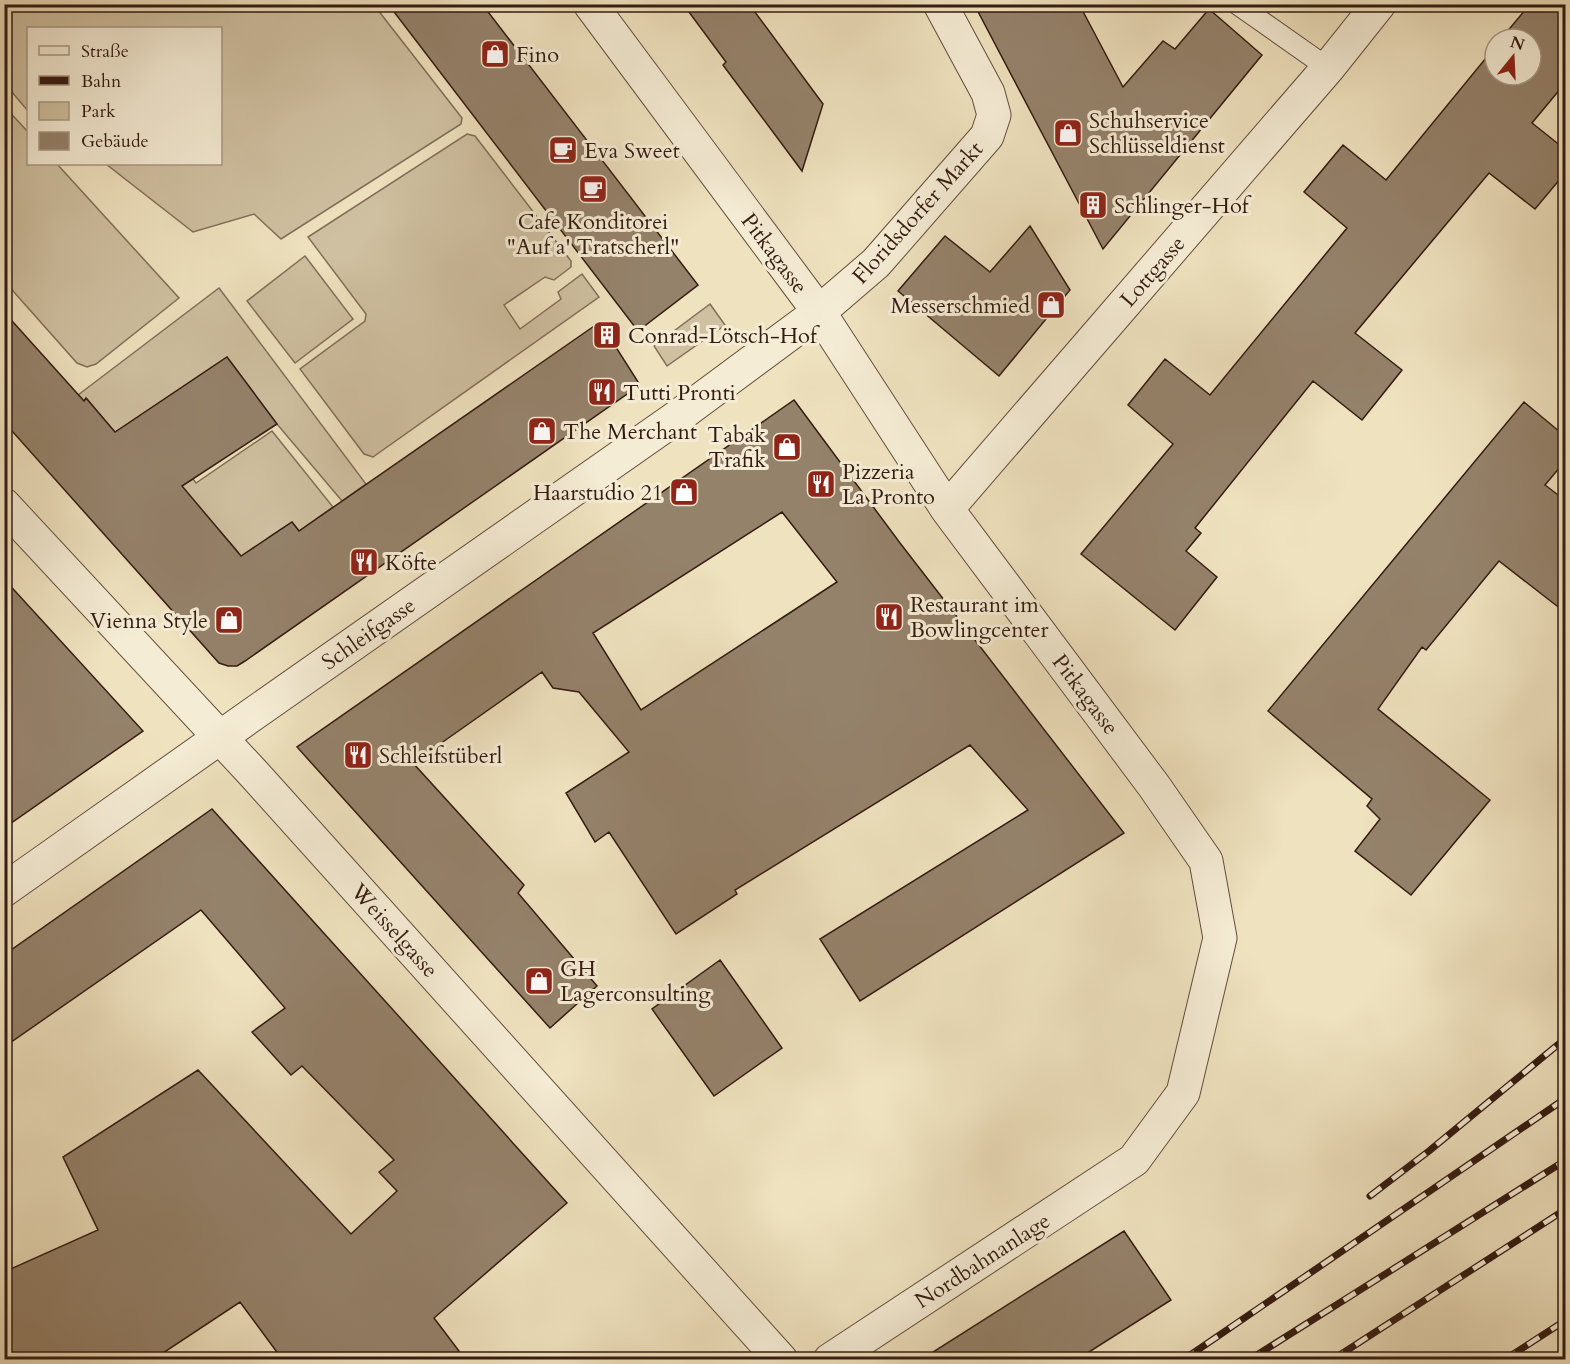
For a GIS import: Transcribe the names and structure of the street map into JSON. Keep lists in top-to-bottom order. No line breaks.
{"streets":{"street":["Floridsdorfer Markt","Pitkagasse","Lottgasse","Schleifgasse","Weisselgasse","Nordbahnanlage"]},"crossings":[["Floridsdorfer Markt","Pitkagasse"],["Floridsdorfer Markt","Schleifgasse"],["Pitkagasse","Lottgasse"],["Pitkagasse","Schleifgasse"],["Pitkagasse","Nordbahnanlage"],["Schleifgasse","Weisselgasse"]],"places":{"shop":["Fino","Schuhservice Schlüsseldienst","Messerschmied","The Merchant","Tabak Trafik","Haarstudio 21","Vienna Style","GH Lagerconsulting"],"cafe":["Eva Sweet","Cafe Konditorei \"Auf a' Tratscherl\""],"building":["Schlinger-Hof","Conrad-Lötsch-Hof"],"restaurant":["Tutti Pronti","Pizzeria La Pronto","Köfte","Restaurant im Bowlingcenter","Schleifstüberl"]},"legend":["Straße","Bahn","Park","Gebäude"],"north":"top"}
